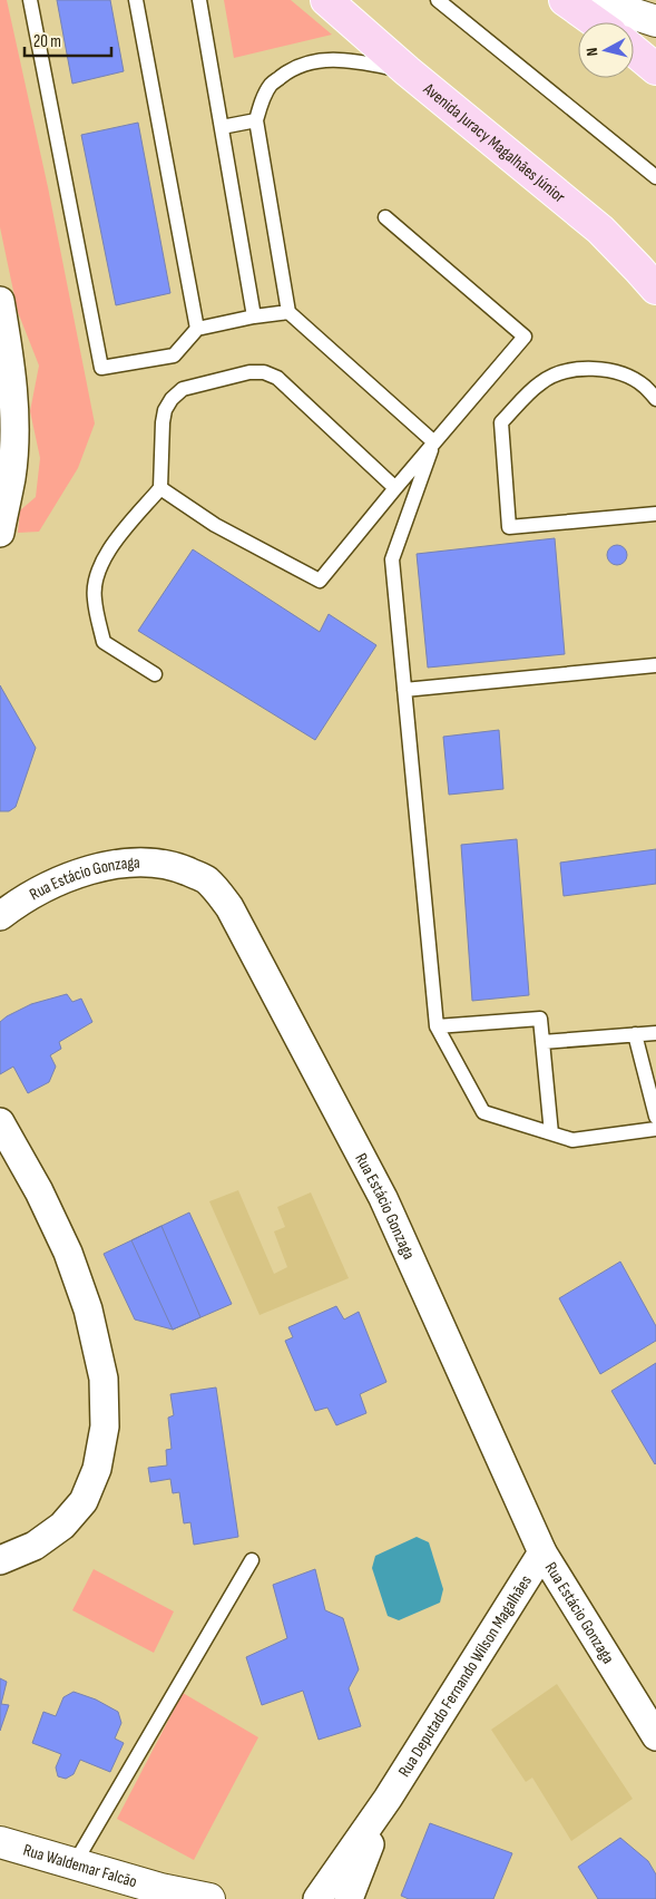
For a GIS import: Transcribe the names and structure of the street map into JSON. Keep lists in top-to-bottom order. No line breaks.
{"streets":{"main road":["Avenida Juracy Magalhães Júnior"],"street":["Rua Estácio Gonzaga","Rua Deputado Fernando Wilson Magalhães","Rua Waldemar Falcão"]},"crossings":[["Rua Estácio Gonzaga","Rua Deputado Fernando Wilson Magalhães"]],"scale_bar":"20 m","north":"left"}
